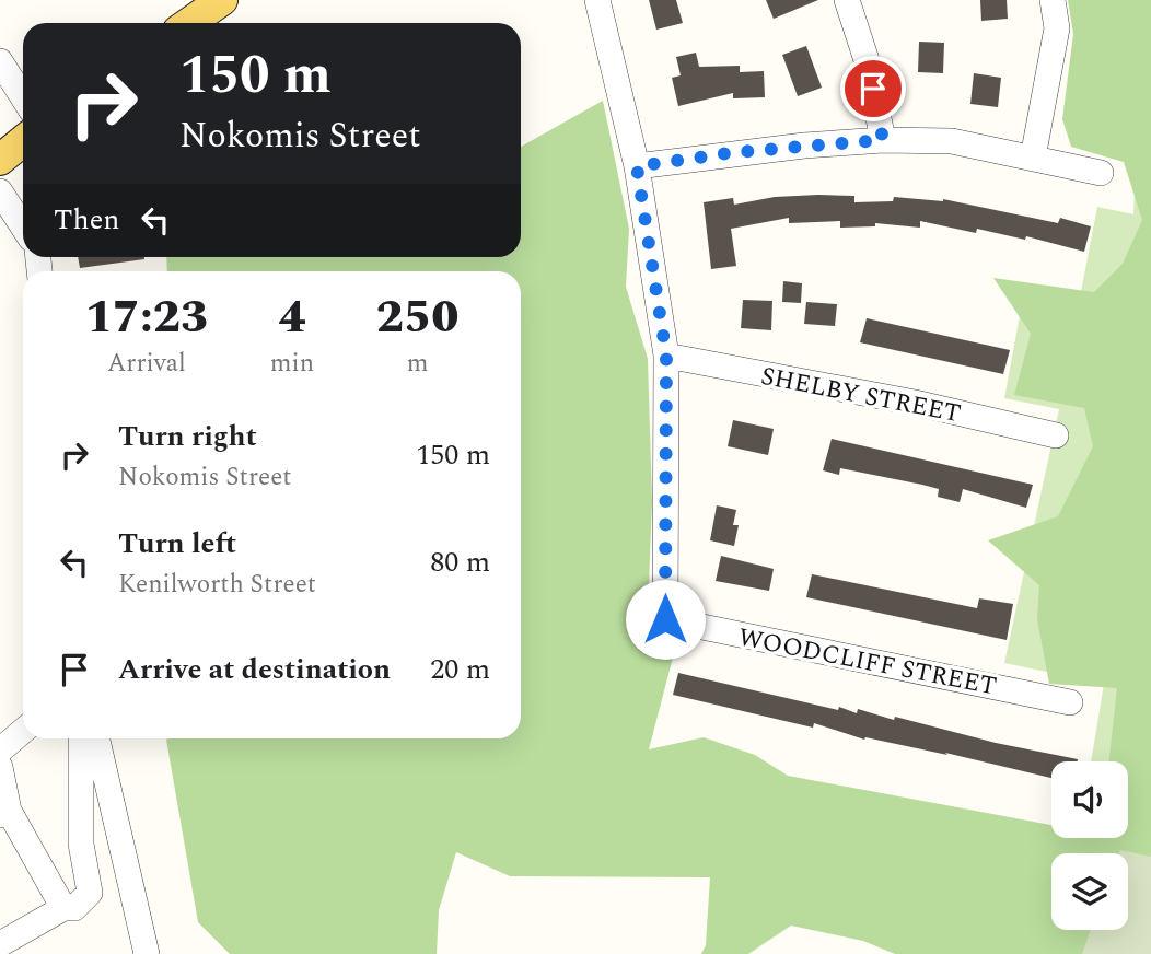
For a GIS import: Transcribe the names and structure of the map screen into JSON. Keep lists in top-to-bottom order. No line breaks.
{"streets":{"street":["SHELBY STREET","WOODCLIFF STREET"]},"crossings":[["SHELBY STREET","WOODCLIFF STREET"]],"page":{"turn":["150 m","Nokomis Street"],"then":"Then","eta":["17:23","Arrival","4","min","250","m"],"list":[{"name":"Turn right","note":"Nokomis Street","value":"150 m"},{"name":"Turn left","note":"Kenilworth Street","value":"80 m"},{"name":"Arrive at destination","value":"20 m"}]}}
